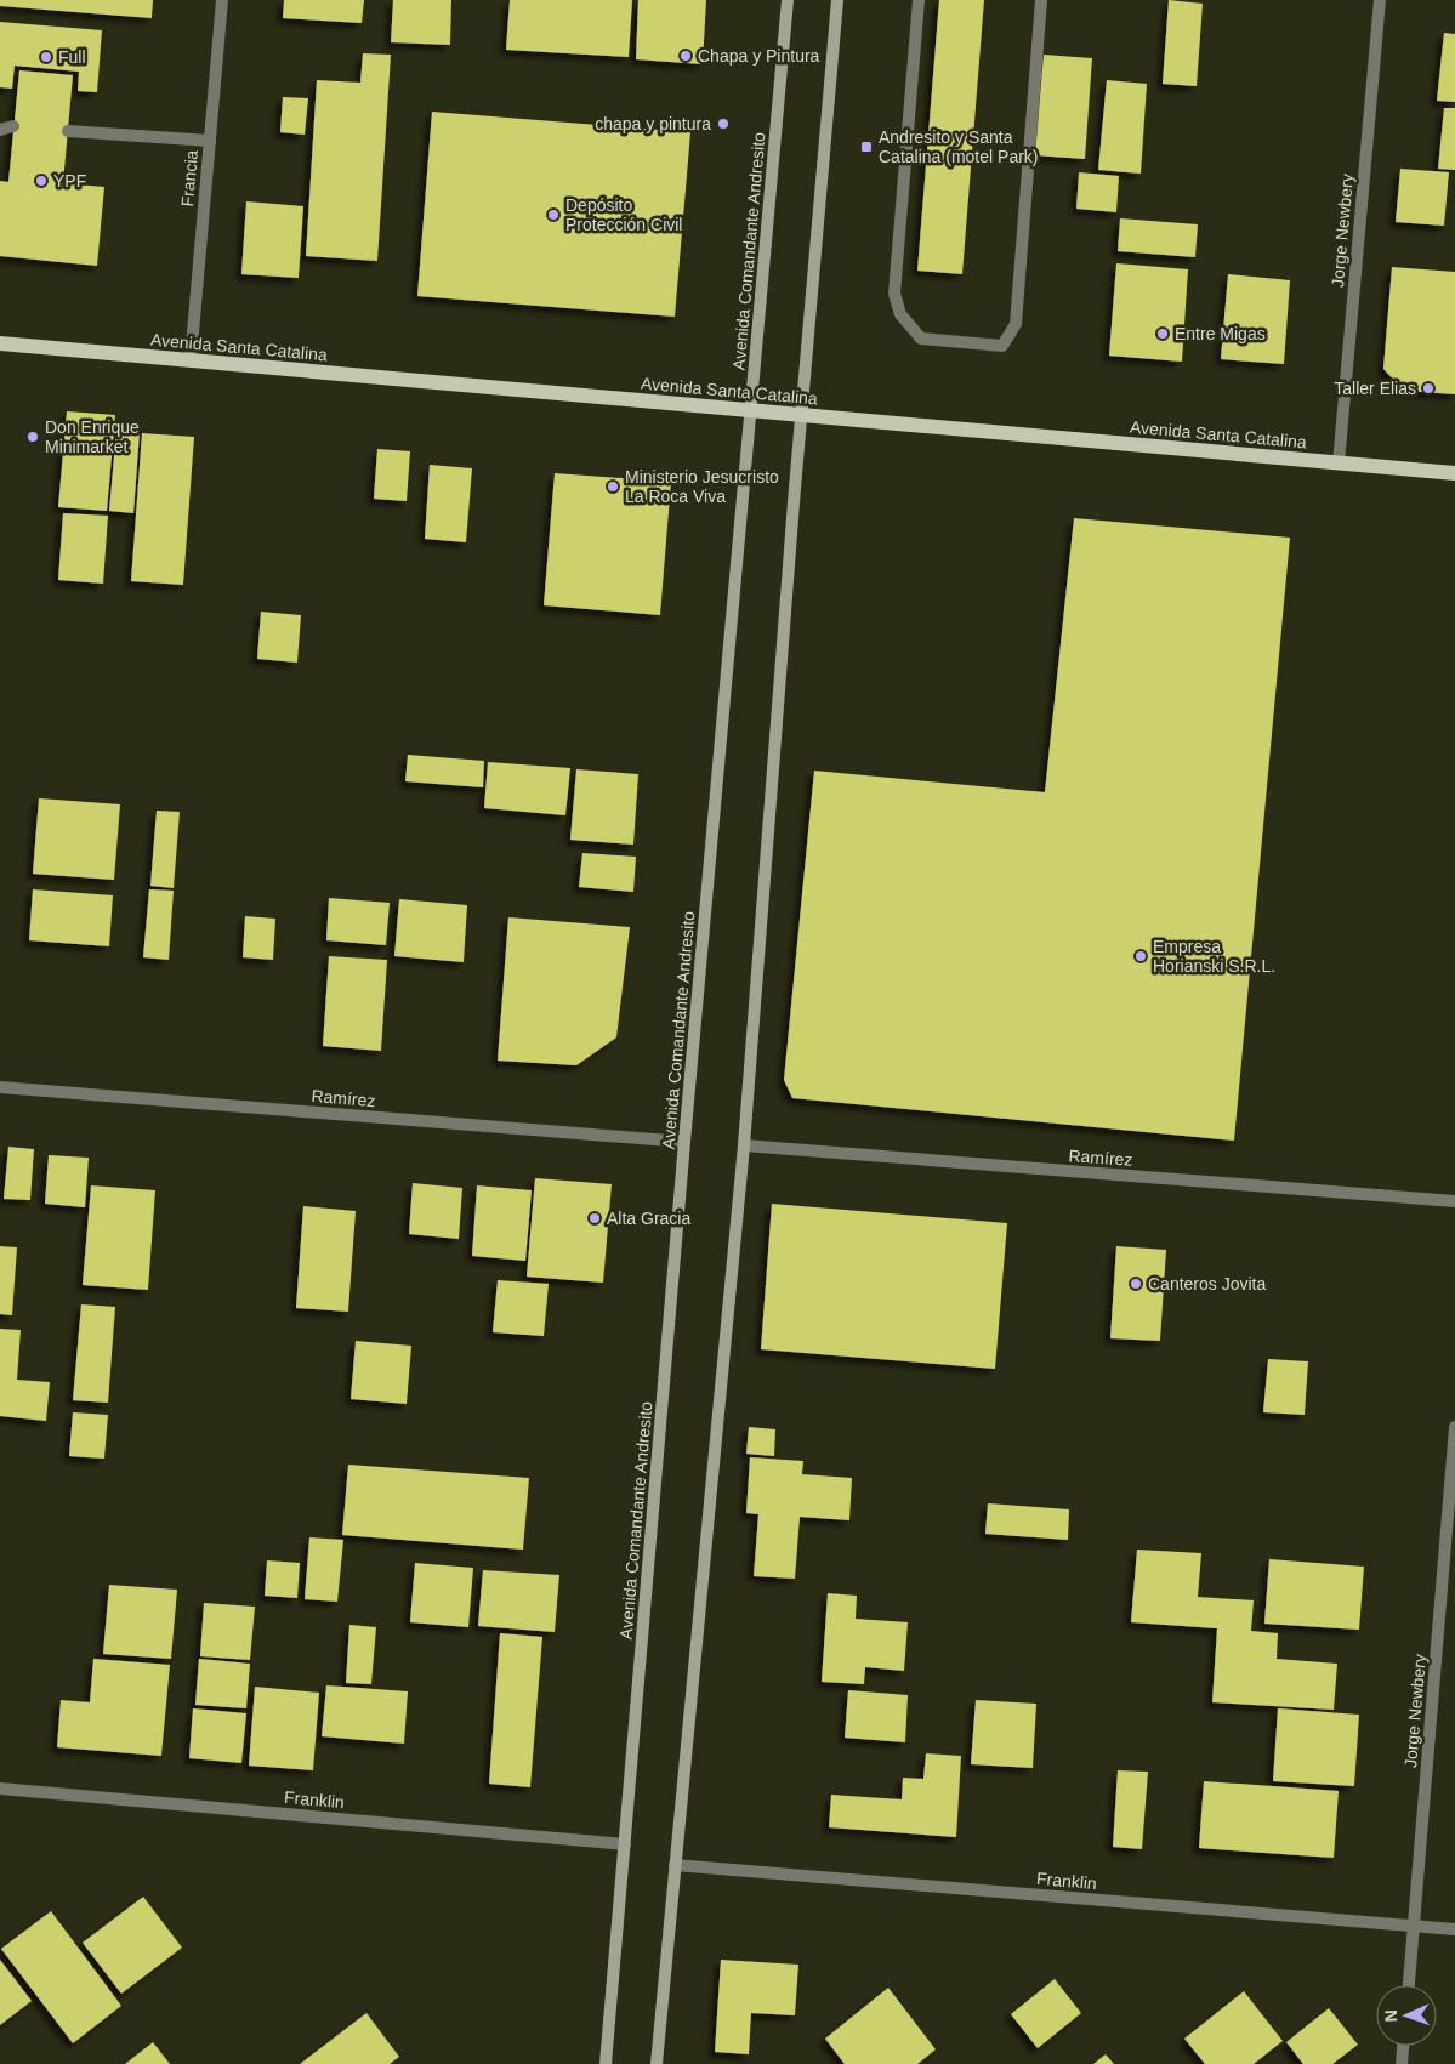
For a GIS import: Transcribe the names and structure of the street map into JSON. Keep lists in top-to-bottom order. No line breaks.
{"streets":{"main road":["Avenida Comandante Andresito","Avenida Santa Catalina"],"street":["Francia","Jorge Newbery","Ramírez","Franklin"]},"crossings":[["Francia","Avenida Santa Catalina"],["Jorge Newbery","Avenida Santa Catalina"],["Jorge Newbery","Franklin"],["Avenida Comandante Andresito","Avenida Santa Catalina"],["Avenida Comandante Andresito","Ramírez"],["Avenida Comandante Andresito","Franklin"]],"places":{"other":["Chapa y Pintura","Full","chapa y pintura","YPF","Depósito Protección Civil","Entre Migas","Taller Elias","Don Enrique Minimarket","Ministerio Jesucristo La Roca Viva","Empresa Horianski S.R.L.","Alta Gracia","Canteros Jovita"],"transit":["Andresito y Santa Catalina (motel Park)"]},"north":"left"}
